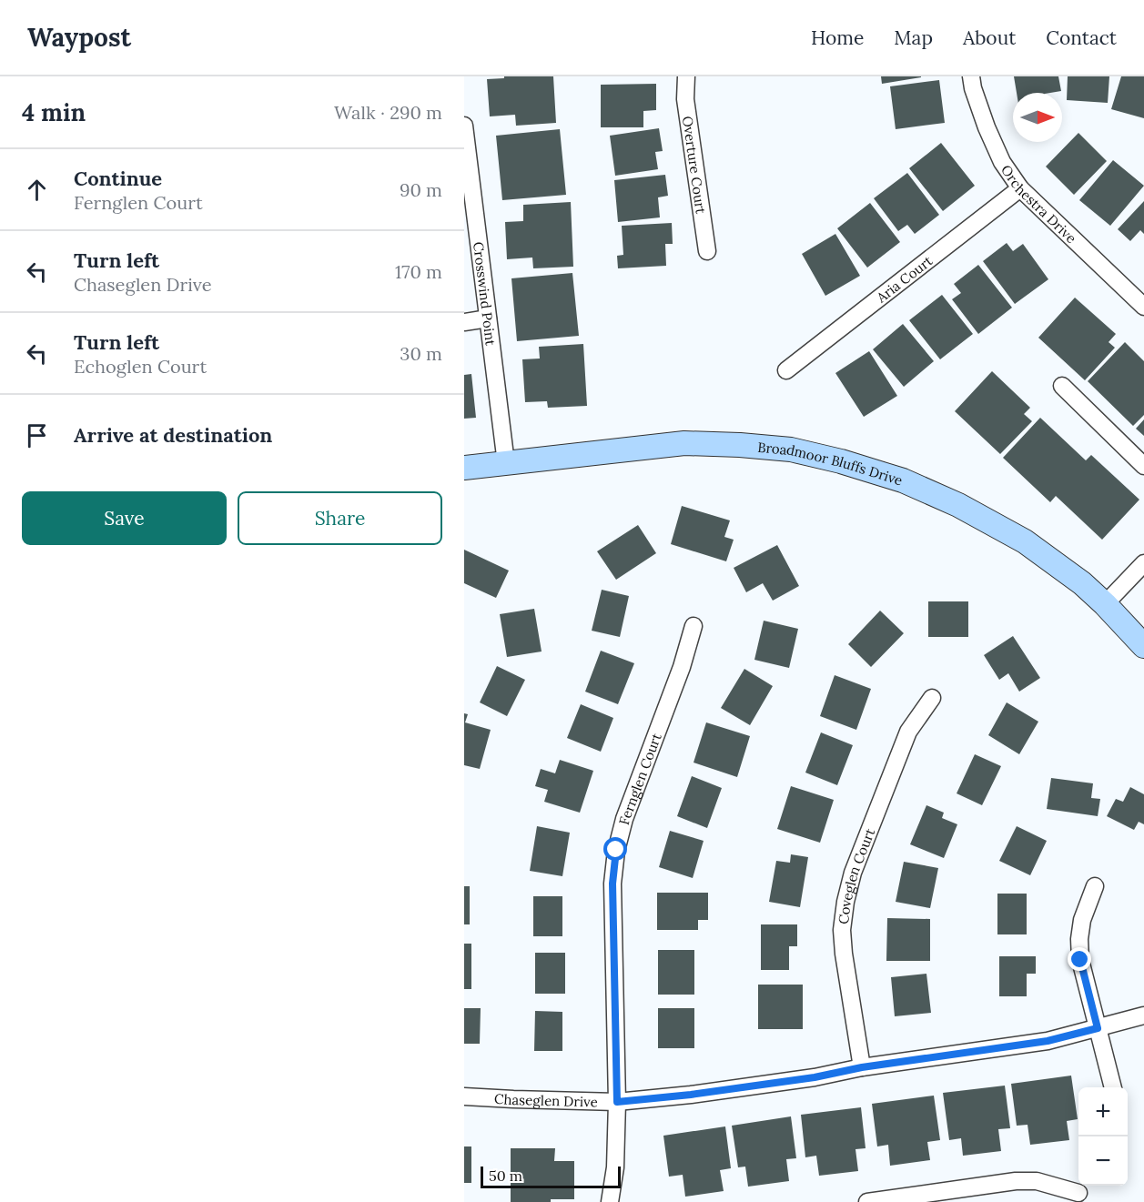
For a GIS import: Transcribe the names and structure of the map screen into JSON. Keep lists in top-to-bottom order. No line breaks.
{"streets":{"street":["Overture Court","Orchestra Drive","Aria Court","Crosswind Point","Broadmoor Bluffs Drive","Fernglen Court","Coveglen Court","Chaseglen Drive"]},"crossings":[["Orchestra Drive","Aria Court"],["Crosswind Point","Broadmoor Bluffs Drive"],["Fernglen Court","Chaseglen Drive"],["Coveglen Court","Chaseglen Drive"]],"scale_bar":"50 m","north":"right","page":{"header":"Waypost","nav":["Home","Map","About","Contact"],"heading":["4 min","Walk · 290 m"],"list":[["Continue","Fernglen Court","90 m"],["Turn left","Chaseglen Drive","170 m"],["Turn left","Echoglen Court","30 m"],"Arrive at destination"],"buttons":["Save","Share"],"map_buttons":["+","−"],"scale":"50 m"}}
